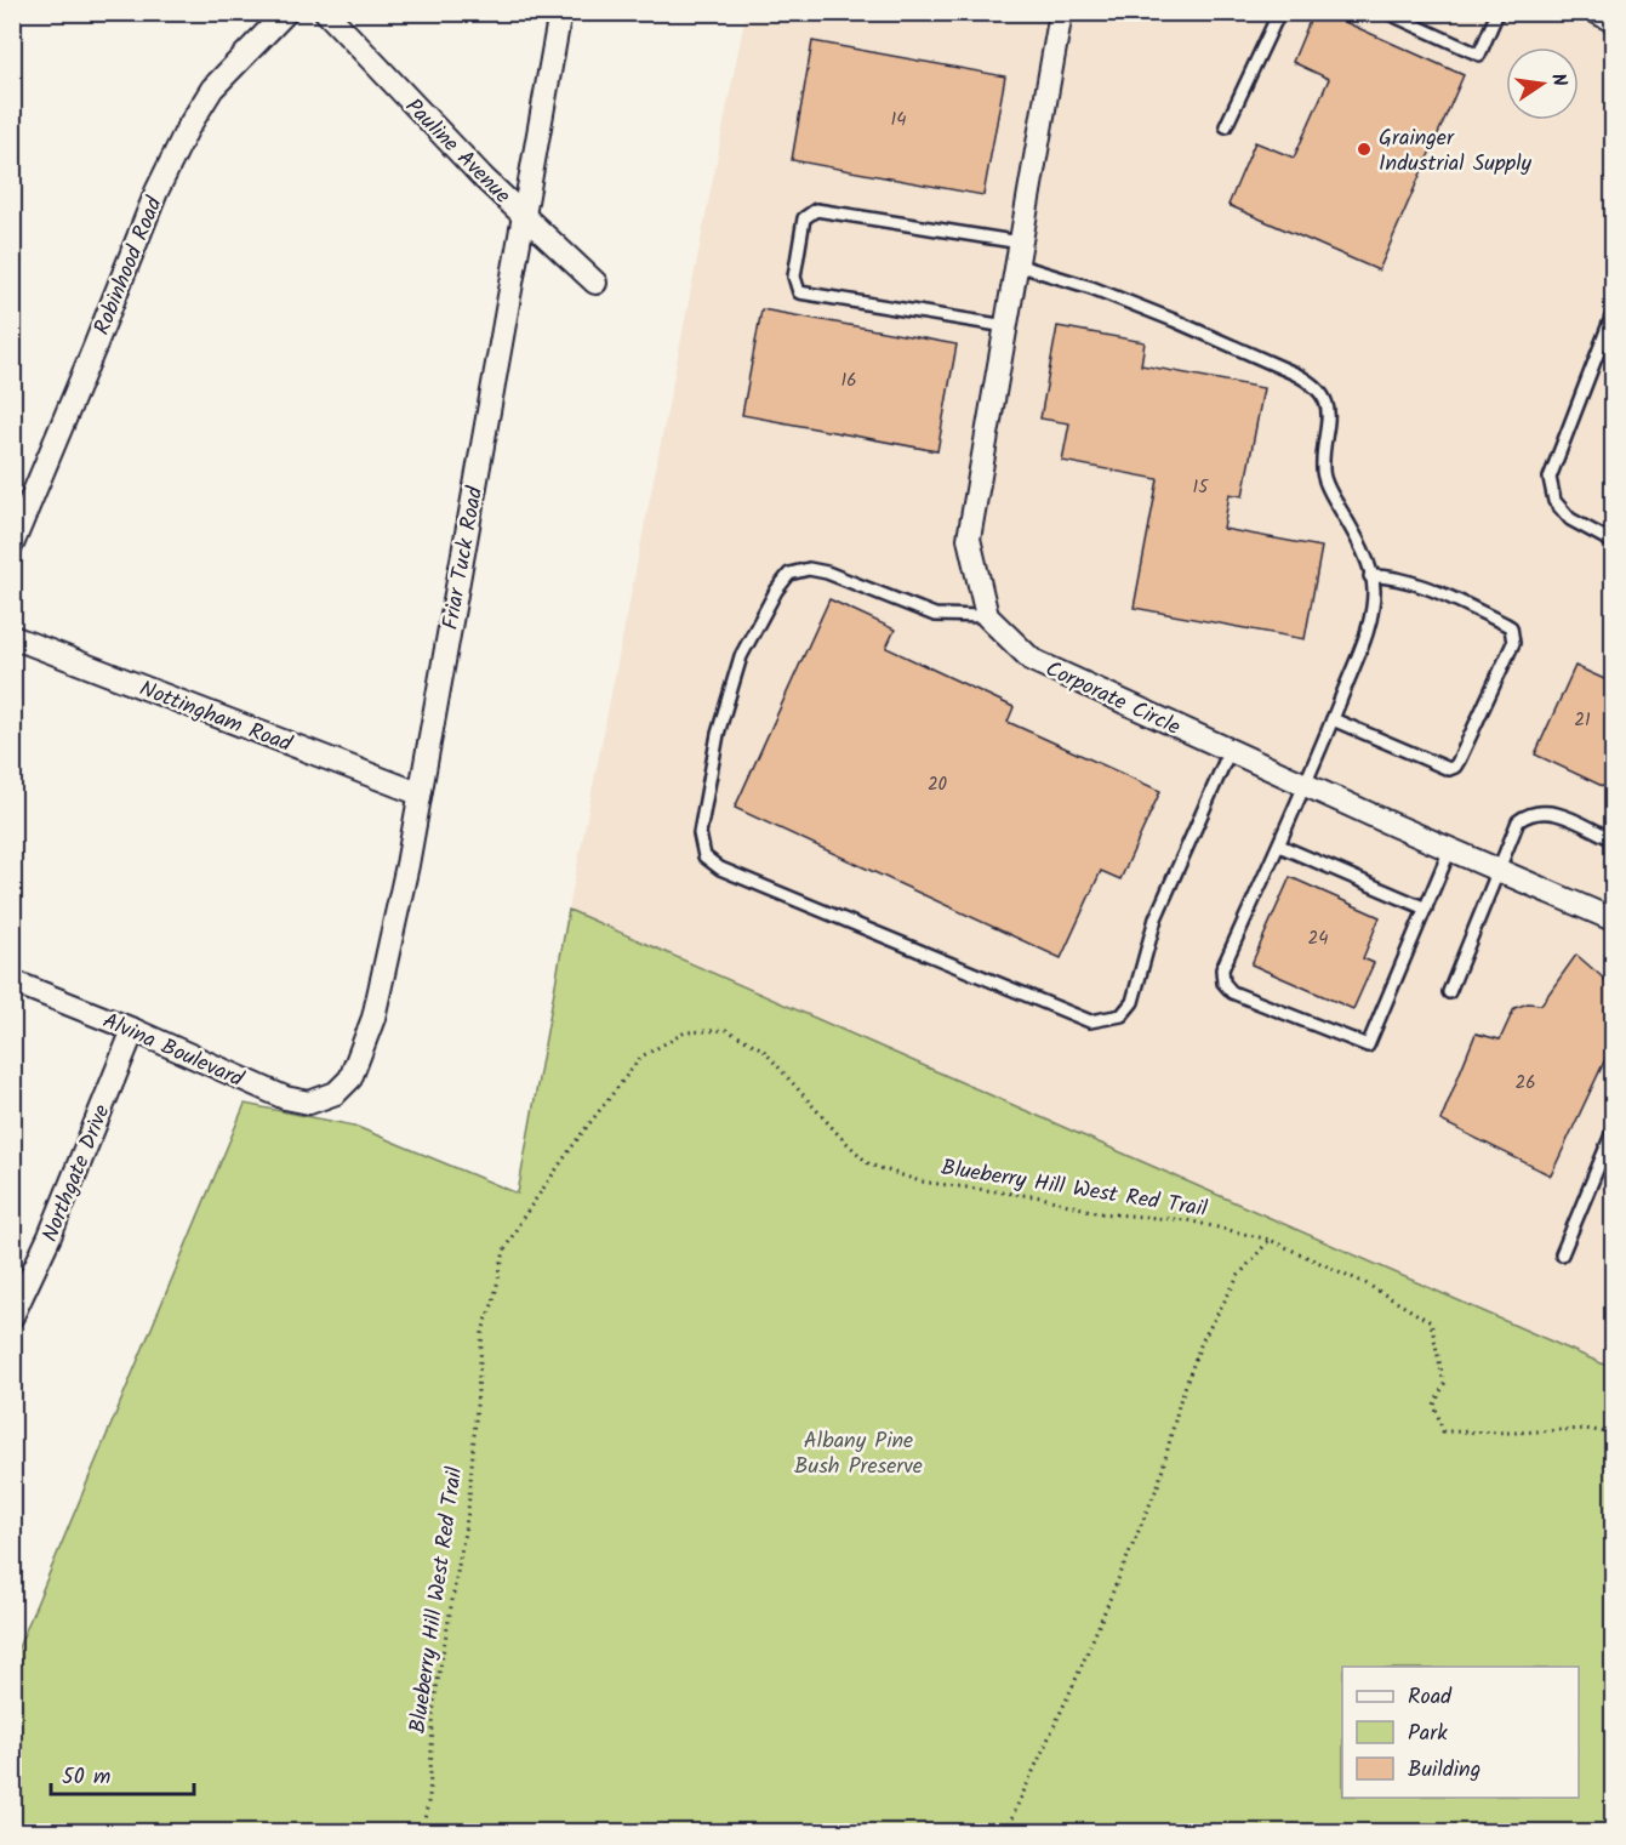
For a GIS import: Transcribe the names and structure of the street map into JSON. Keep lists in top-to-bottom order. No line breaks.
{"streets":{"street":["Pauline Avenue","Robinhood Road","Friar Tuck Road","Corporate Circle","Nottingham Road","Alvina Boulevard","Northgate Drive"],"path":["Blueberry Hill West Red Trail"]},"crossings":[["Pauline Avenue","Friar Tuck Road"],["Friar Tuck Road","Nottingham Road"],["Friar Tuck Road","Alvina Boulevard"],["Alvina Boulevard","Northgate Drive"]],"parks":["Albany Pine Bush Preserve"],"places":["Grainger Industrial Supply"],"house_numbers":["14","16","15","21","20","24","26"],"legend":["Road","Park","Building"],"scale_bar":"50 m","north":"right"}
